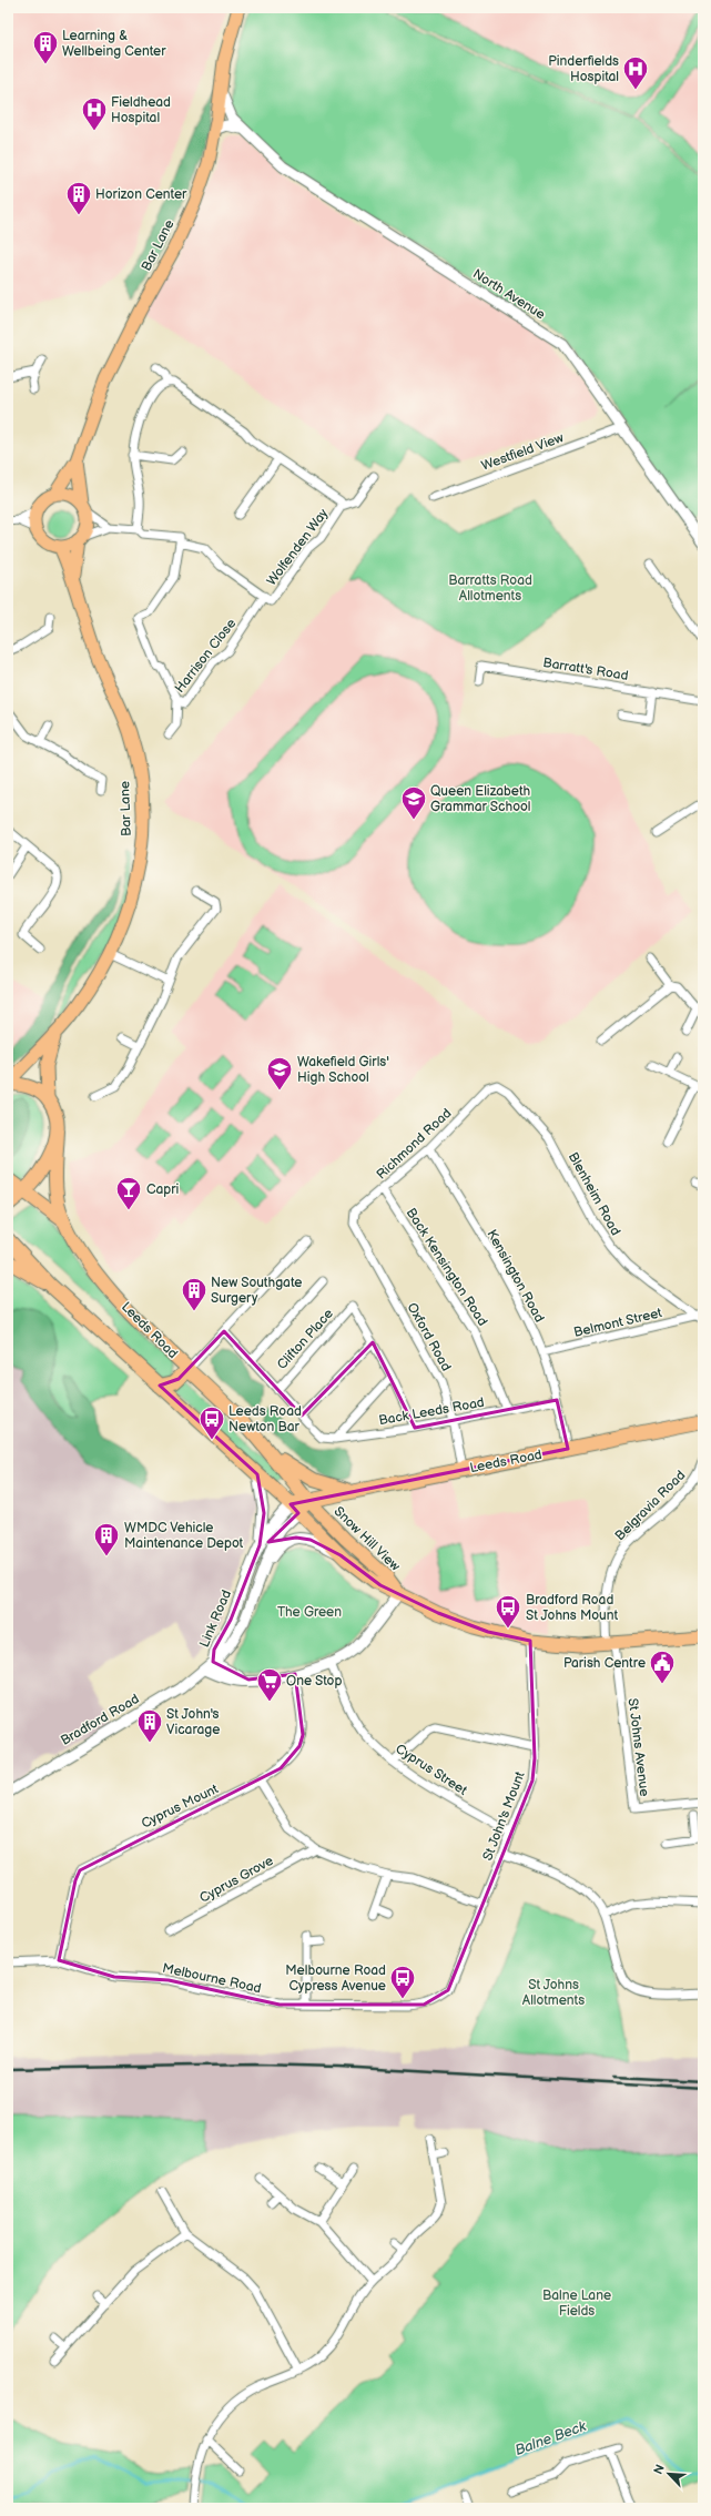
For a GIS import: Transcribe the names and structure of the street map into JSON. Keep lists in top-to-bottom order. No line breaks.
{"streets":{"highway":["Leeds Road"],"main road":["Bar Lane","Snow Hill View"],"street":["North Avenue","Westfield View","Wolfenden Way","Harrison Close","Barratt's Road","Richmond Road","Blenheim Road","Back Kensington Road","Kensington Road","Belmont Street","Oxford Road","Clifton Place","Back Leeds Road","Belgravia Road","Link Road","Bradford Road","St Johns Avenue","Cyprus Street","Cyprus Mount","St John's Mount","Cyprus Grove","Melbourne Road"]},"crossings":[["Bar Lane","North Avenue"],["Bar Lane","Wolfenden Way"],["Bar Lane","Leeds Road"],["North Avenue","Westfield View"],["Wolfenden Way","Harrison Close"],["Richmond Road","Blenheim Road"],["Richmond Road","Back Kensington Road"],["Richmond Road","Kensington Road"],["Richmond Road","Oxford Road"],["Blenheim Road","Belmont Street"],["Back Kensington Road","Back Leeds Road"],["Kensington Road","Belmont Street"],["Kensington Road","Leeds Road"],["Kensington Road","Back Leeds Road"],["Leeds Road","Oxford Road"],["Leeds Road","Snow Hill View"],["Leeds Road","Link Road"],["Oxford Road","Back Leeds Road"],["Clifton Place","Back Leeds Road"],["Belgravia Road","St Johns Avenue"],["Snow Hill View","Link Road"],["Link Road","Bradford Road"],["Cyprus Street","St John's Mount"],["Cyprus Mount","Melbourne Road"],["St John's Mount","Melbourne Road"]],"water":["Balne Beck"],"parks":["Barratts Road Allotments","The Green","St Johns Allotments","Balne Lane Fields"],"places":{"building":["Learning & Wellbeing Center","Horizon Center","New Southgate Surgery","WMDC Vehicle Maintenance Depot","St John's Vicarage"],"hospital":["Pinderfields Hospital","Fieldhead Hospital"],"school or university":["Queen Elizabeth Grammar School","Wakefield Girls' High School"],"bar":["Capri"],"bus stop":["Leeds Road Newton Bar","Bradford Road St Johns Mount","Melbourne Road Cypress Avenue"],"public building":["Parish Centre"],"supermarket":["One Stop"]},"north":"top left"}
